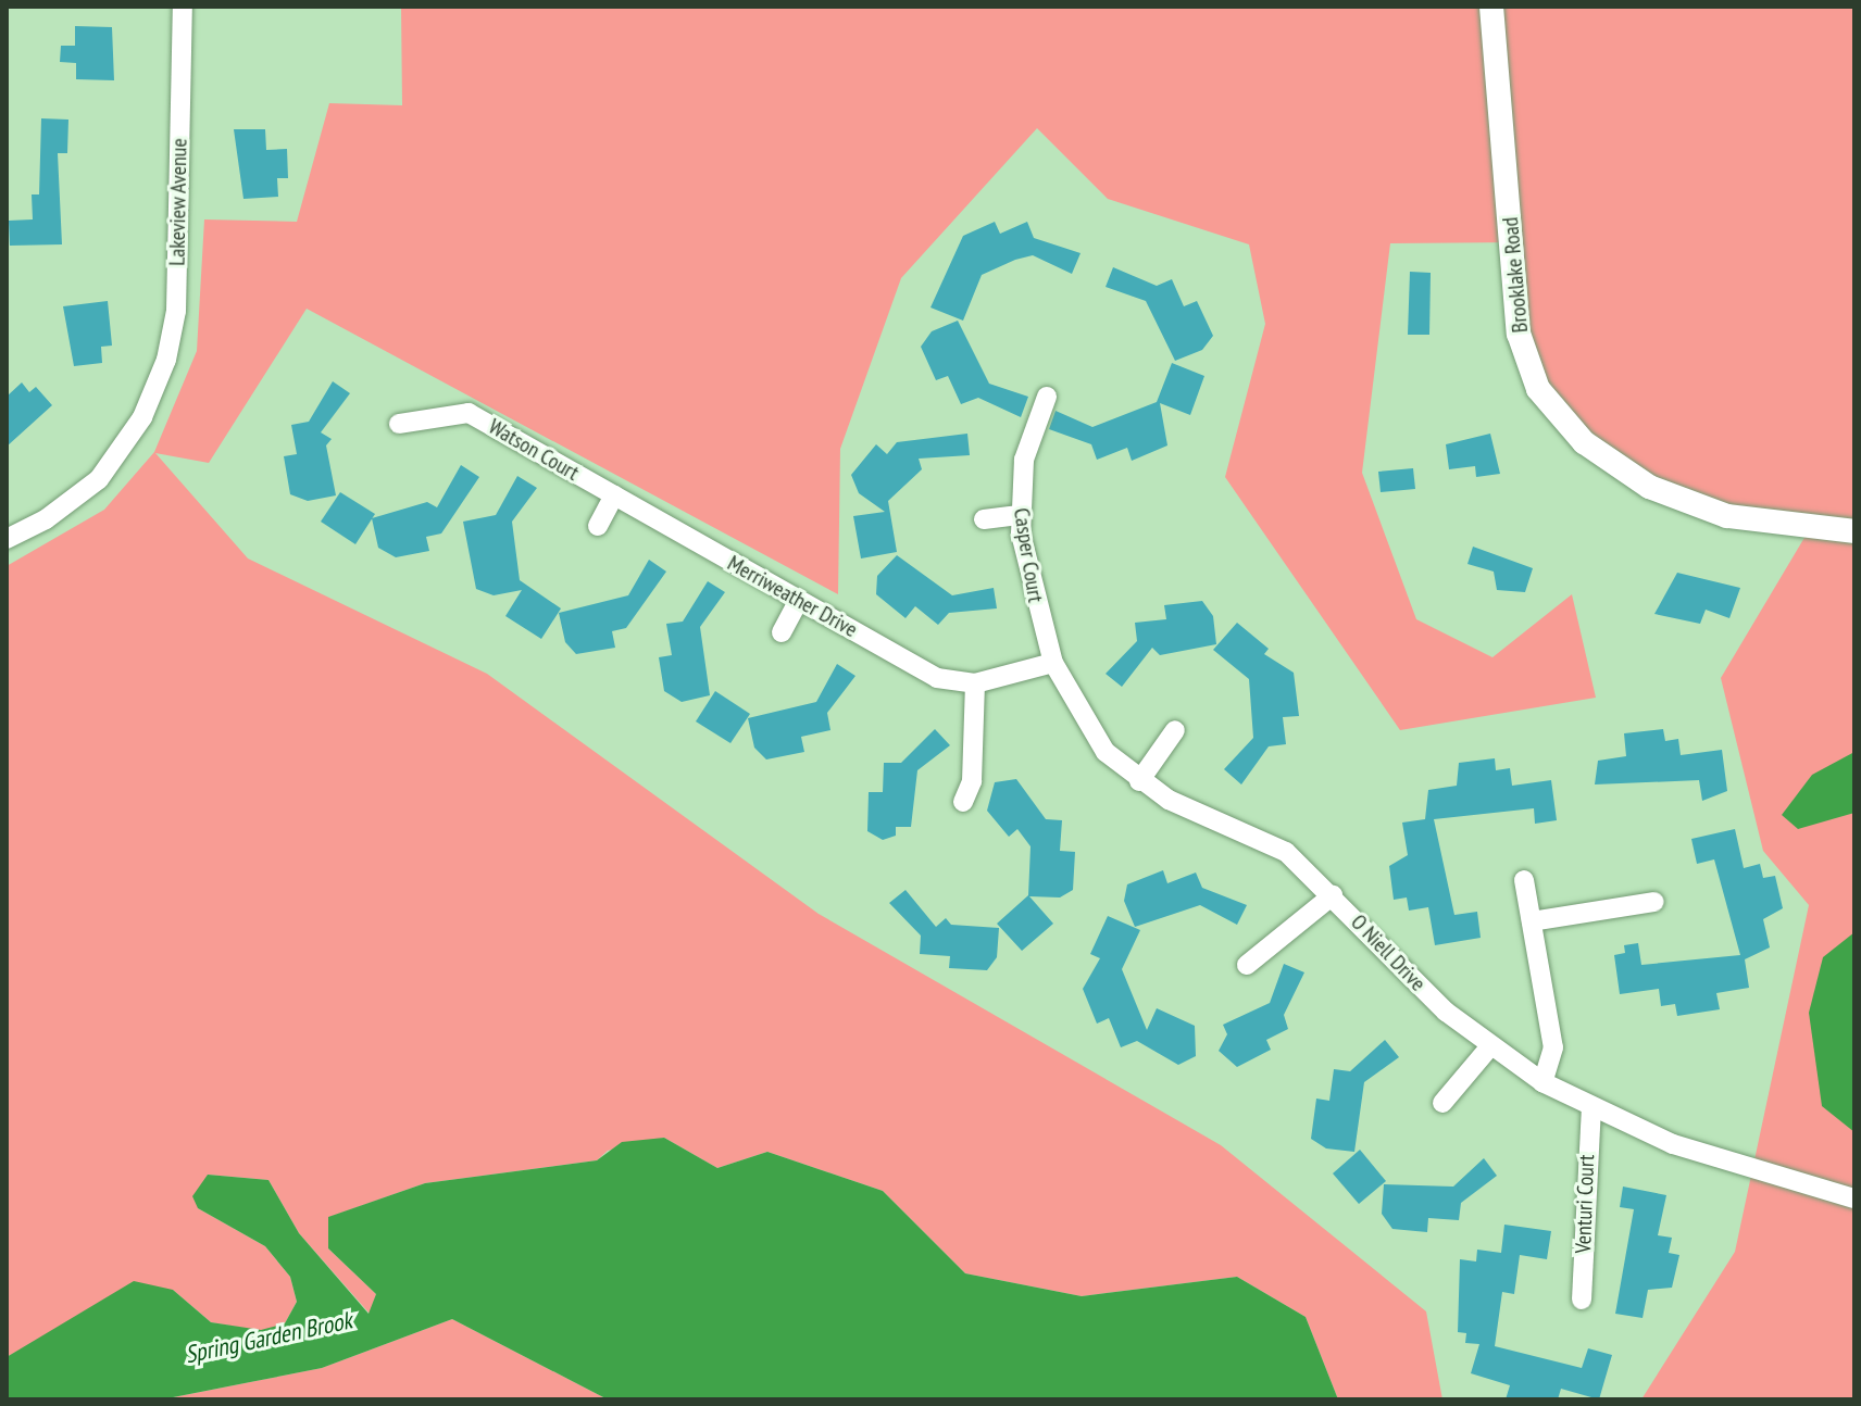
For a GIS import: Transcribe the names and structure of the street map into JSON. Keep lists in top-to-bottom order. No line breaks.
{"streets":{"street":["Lakeview Avenue","Brooklake Road","Watson Court","Casper Court","Merriweather Drive","O Niell Drive","Venturi Court"]},"crossings":[["Watson Court","Merriweather Drive"],["Casper Court","O Niell Drive"],["O Niell Drive","Venturi Court"]],"water":["Spring Garden Brook"]}
